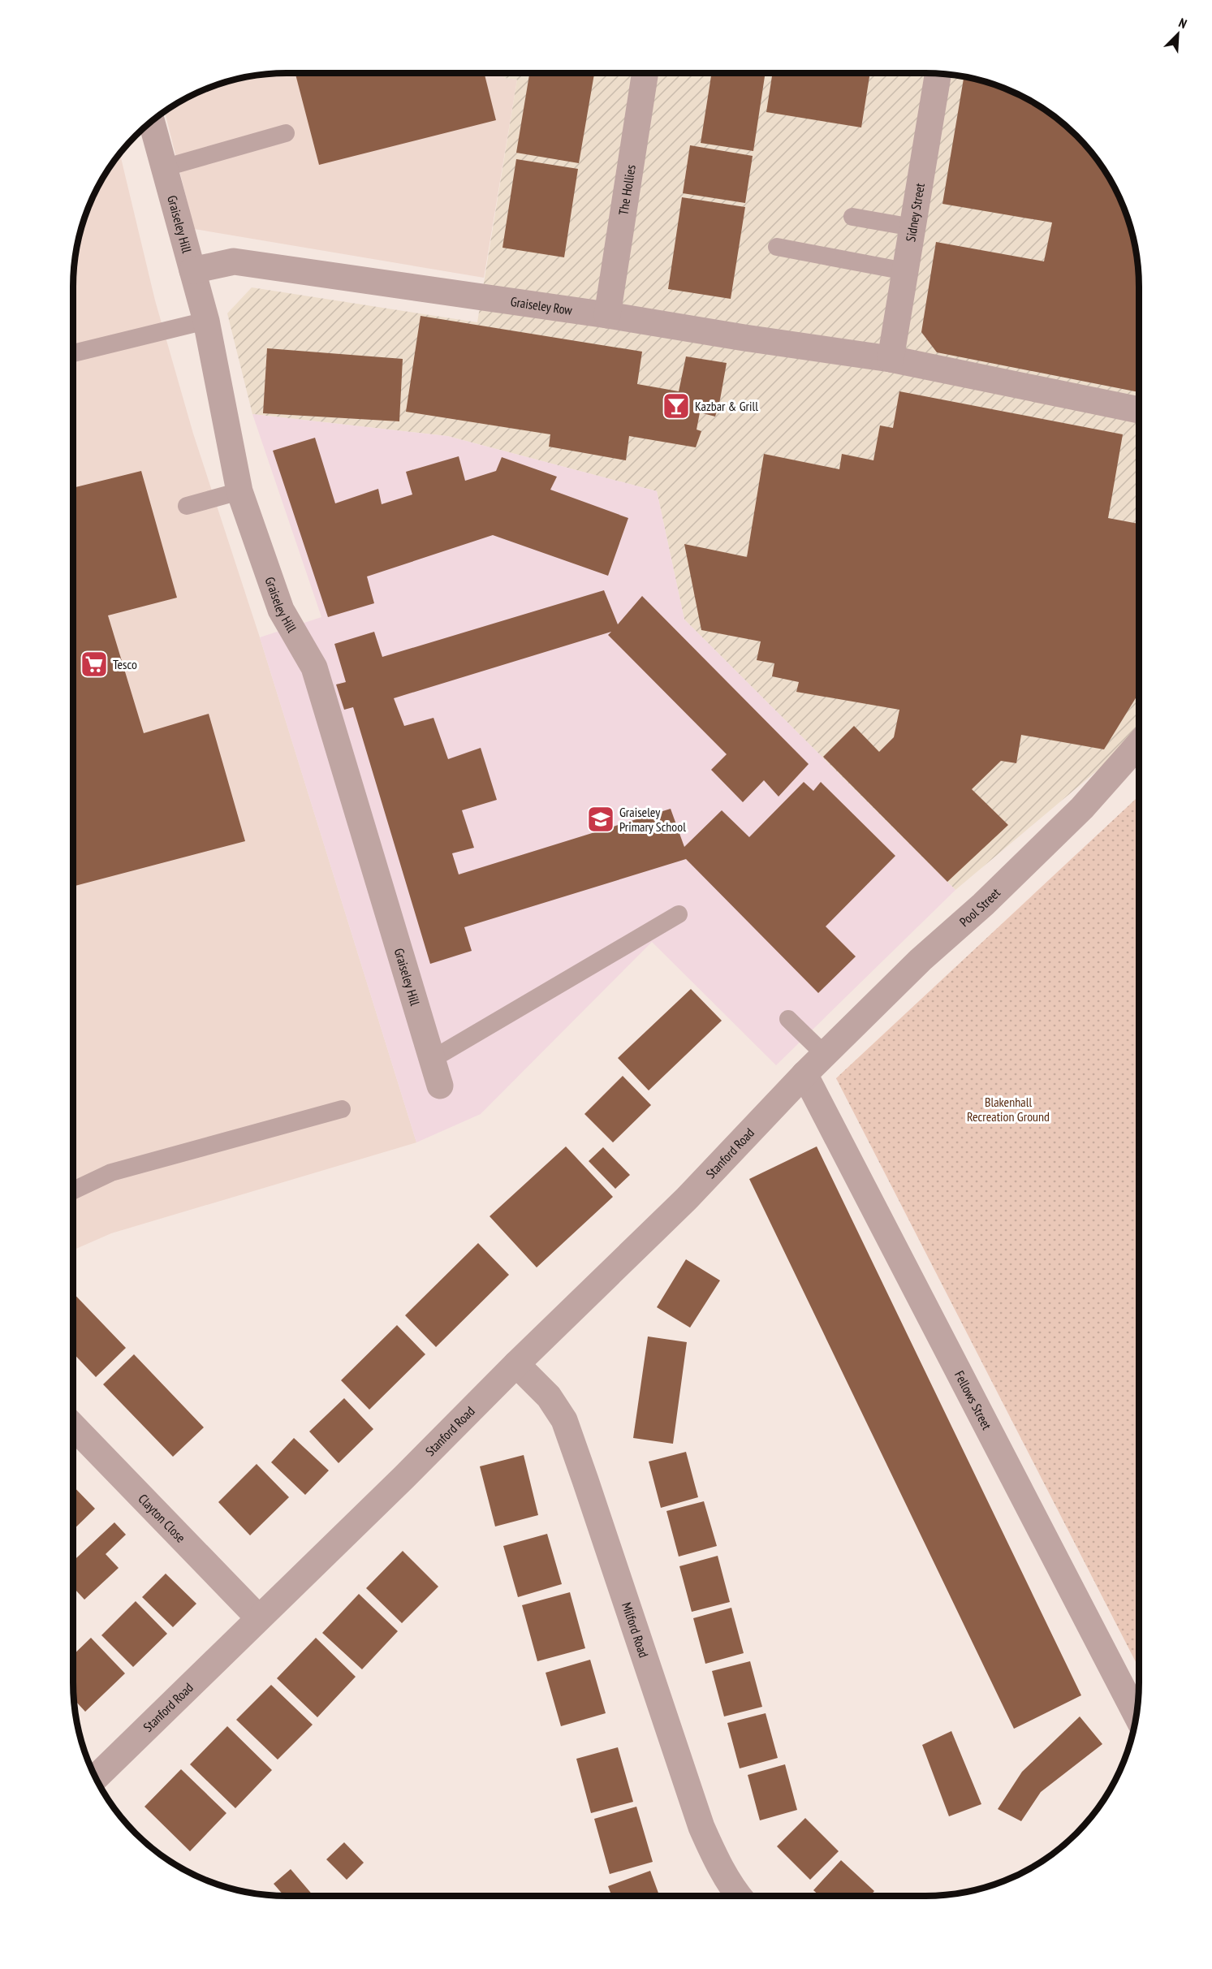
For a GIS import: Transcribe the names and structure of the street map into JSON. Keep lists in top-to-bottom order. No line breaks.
{"streets":{"street":["The Hollies","Sidney Street","Graiseley Hill","Graiseley Row","Pool Street","Stanford Road","Fellows Street","Clayton Close","Milford Road"]},"crossings":[["The Hollies","Graiseley Row"],["Sidney Street","Graiseley Row"],["Graiseley Hill","Graiseley Row"],["Pool Street","Stanford Road"],["Pool Street","Fellows Street"],["Stanford Road","Fellows Street"],["Stanford Road","Clayton Close"],["Stanford Road","Milford Road"]],"parks":["Blakenhall Recreation Ground"],"places":{"bar":["Kazbar & Grill"],"supermarket":["Tesco"],"school or university":["Graiseley Primary School"]},"north":"top right"}
